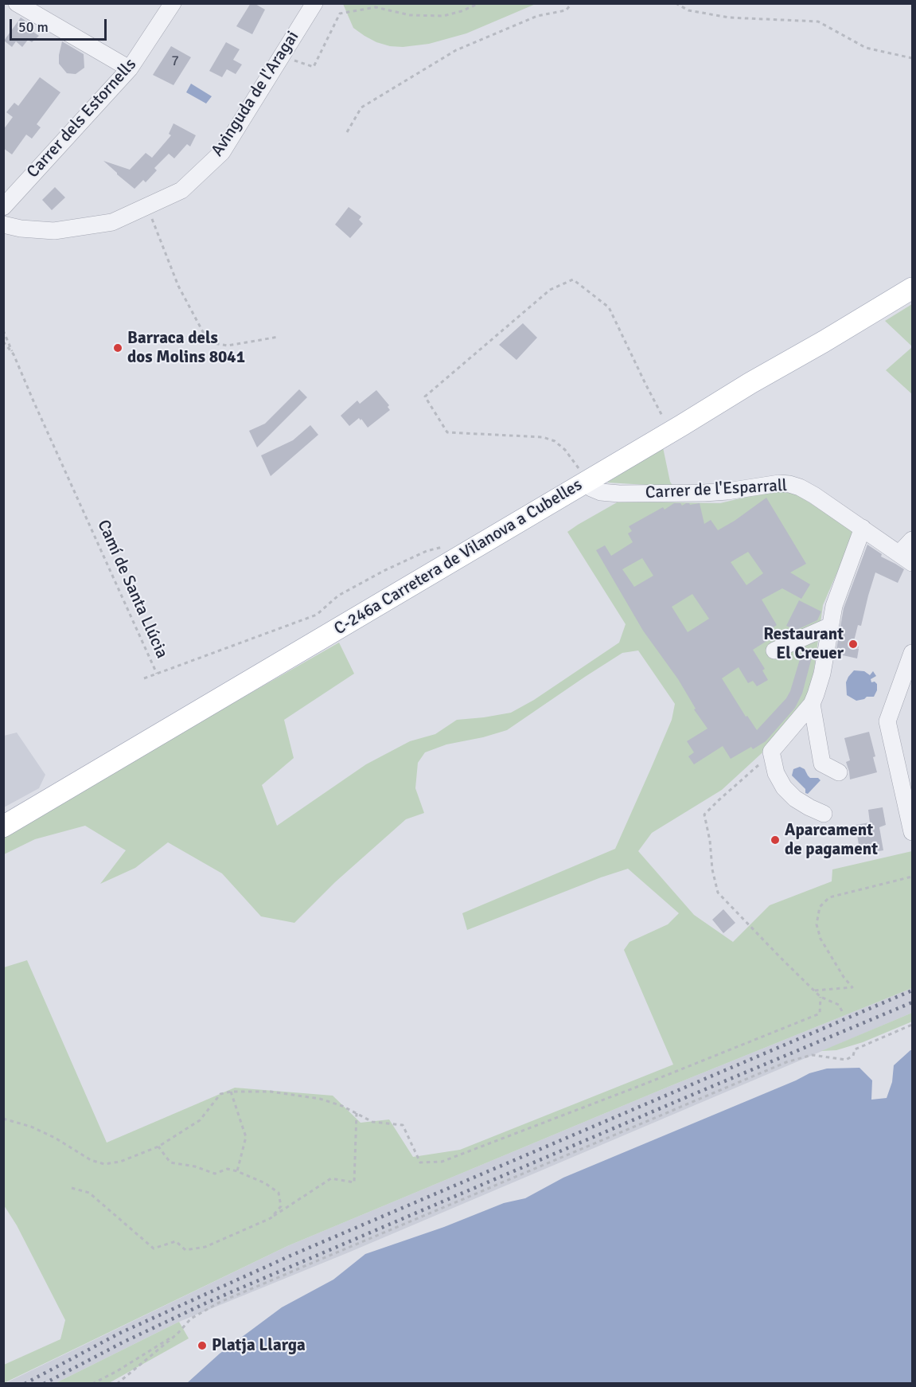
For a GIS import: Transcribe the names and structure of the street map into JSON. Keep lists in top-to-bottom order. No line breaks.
{"streets":{"main road":["C-246a Carretera de Vilanova a Cubelles"],"street":["Avinguda de l'Aragai","Carrer dels Estornells","Carrer de l'Esparrall"],"path":["Camí de Santa Llúcia"]},"crossings":[["Carrer de l'Esparrall","C-246a Carretera de Vilanova a Cubelles"],["C-246a Carretera de Vilanova a Cubelles","Camí de Santa Llúcia"]],"places":["Barraca dels dos Molins 8041","Restaurant El Creuer","Aparcament de pagament","Platja Llarga"],"house_numbers":["7"],"scale_bar":"50 m"}
